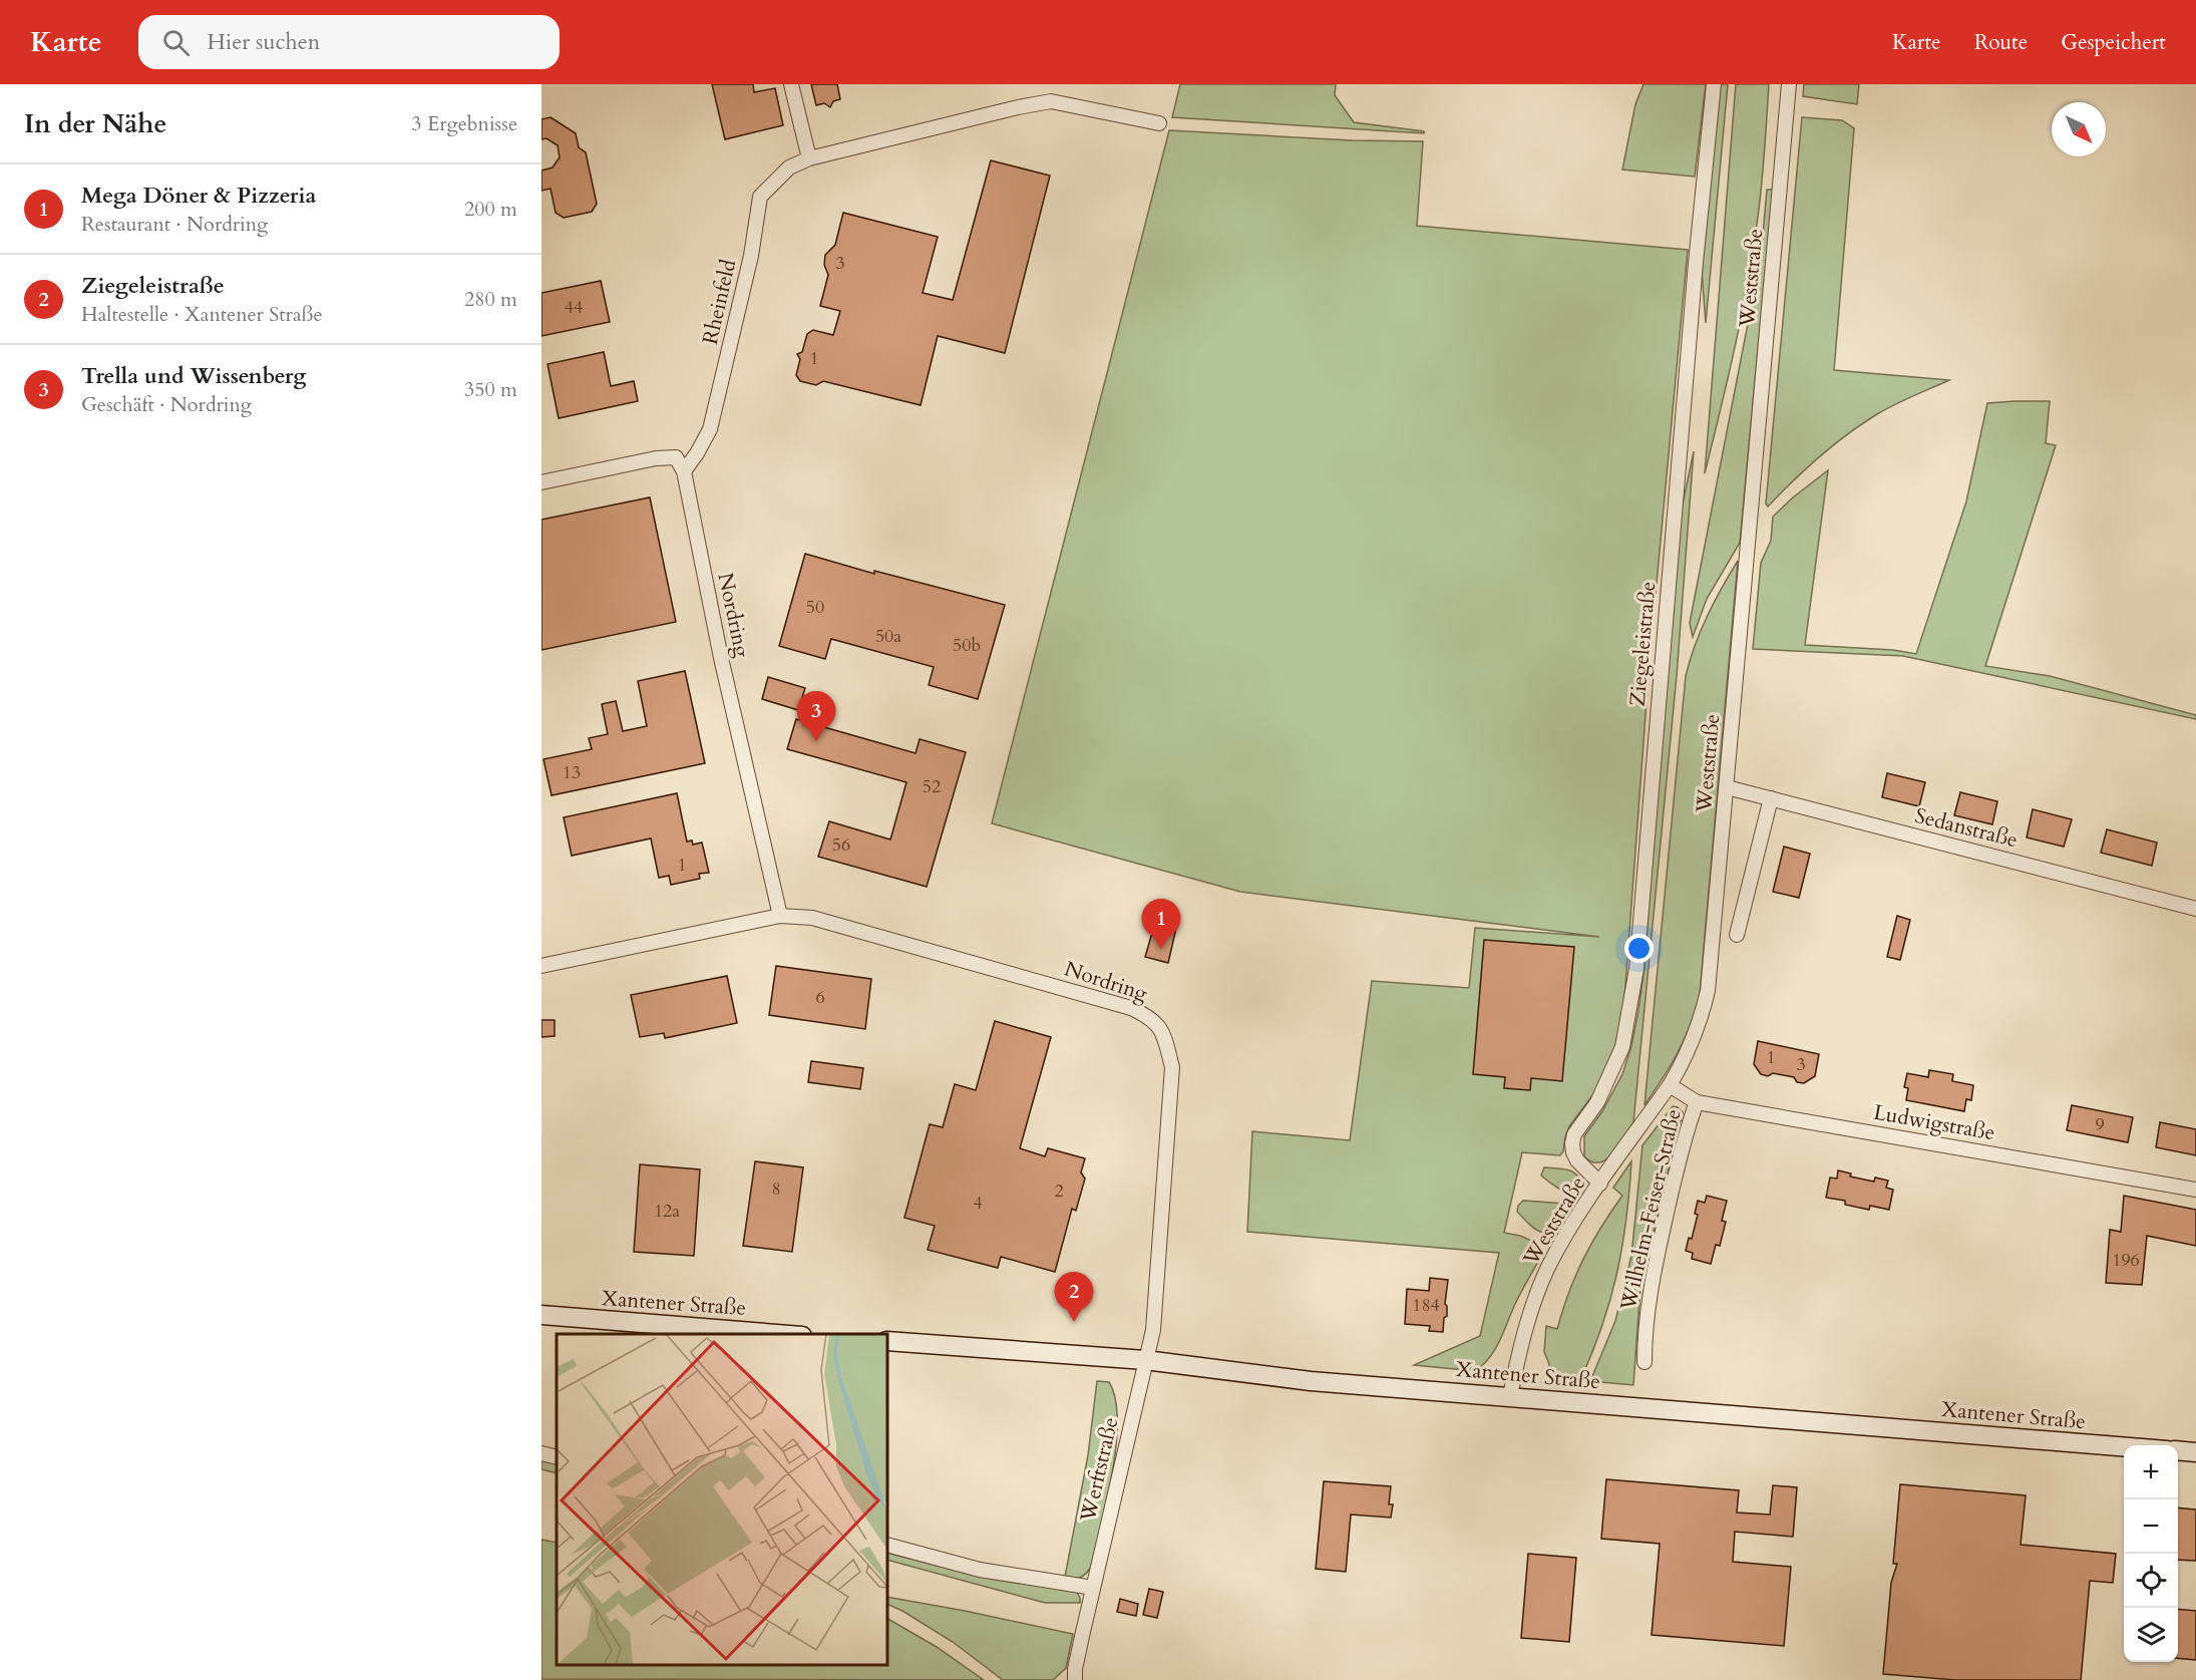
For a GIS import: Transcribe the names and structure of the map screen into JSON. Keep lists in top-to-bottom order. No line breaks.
{"streets":{"main road":["Xantener Straße"],"street":["Weststraße","Rheinfeld","Nordring","Ziegeleistraße","Sedanstraße","Ludwigstraße","Wilhelm-Feiser-Straße","Werftstraße"]},"crossings":[["Weststraße","Ziegeleistraße"],["Weststraße","Sedanstraße"],["Weststraße","Ludwigstraße"],["Weststraße","Xantener Straße"],["Rheinfeld","Nordring"],["Nordring","Xantener Straße"],["Nordring","Werftstraße"],["Ludwigstraße","Wilhelm-Feiser-Straße"],["Xantener Straße","Werftstraße"]],"house_numbers":["3","44","1","50","50a","50b","13","52","56","1","6","1","3","9","8","2","4","12a","196","184"],"north":"bottom right","page":{"header":"Karte","search":"Hier suchen","nav":["Karte","Route","Gespeichert"],"heading":["In der Nähe","3 Ergebnisse"],"list":[{"mark":"1","name":"Mega Döner & Pizzeria","note":"Restaurant · Nordring","value":"200 m"},{"mark":"2","name":"Ziegeleistraße","note":"Haltestelle · Xantener Straße","value":"280 m"},{"mark":"3","name":"Trella und Wissenberg","note":"Geschäft · Nordring","value":"350 m"}],"pins":["3","1","2"],"map_buttons":["+","−"]}}
